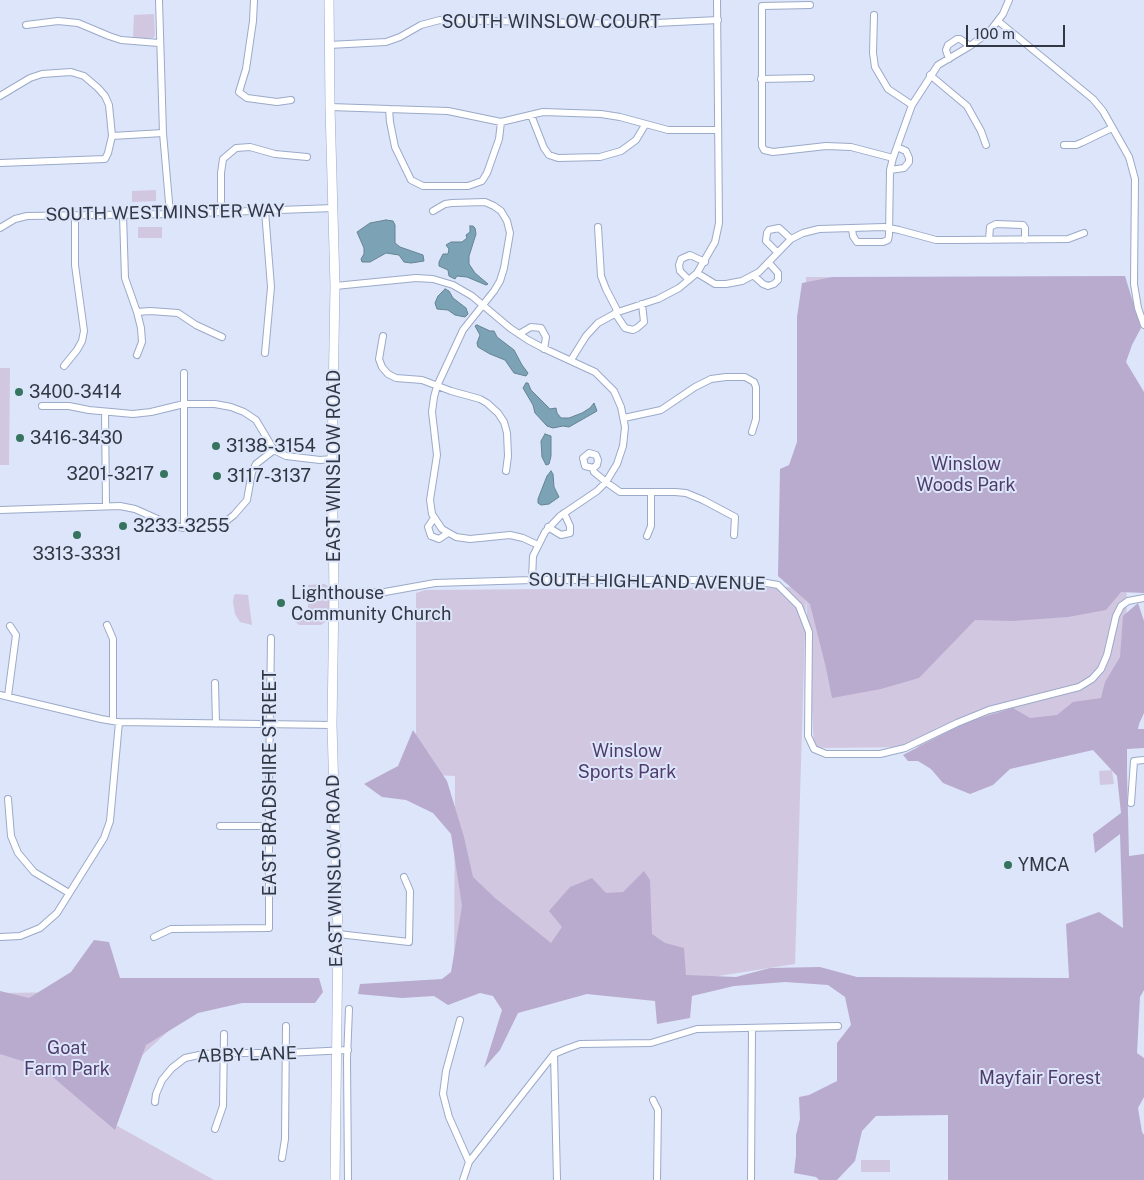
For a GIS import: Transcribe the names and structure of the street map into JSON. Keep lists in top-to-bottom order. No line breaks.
{"streets":{"main road":["EAST WINSLOW ROAD"],"street":["SOUTH WINSLOW COURT","SOUTH WESTMINSTER WAY","SOUTH HIGHLAND AVENUE","EAST BRADSHIRE STREET","ABBY LANE"]},"crossings":[["SOUTH WINSLOW COURT","EAST WINSLOW ROAD"],["SOUTH WESTMINSTER WAY","EAST WINSLOW ROAD"],["EAST WINSLOW ROAD","SOUTH HIGHLAND AVENUE"],["EAST WINSLOW ROAD","ABBY LANE"]],"parks":["Winslow Woods Park","Winslow Sports Park","Goat Farm Park","Mayfair Forest"],"places":["3400-3414","3416-3430","3138-3154","3201-3217","3117-3137","3233-3255","3313-3331","Lighthouse Community Church","YMCA"],"scale_bar":"100 m"}
